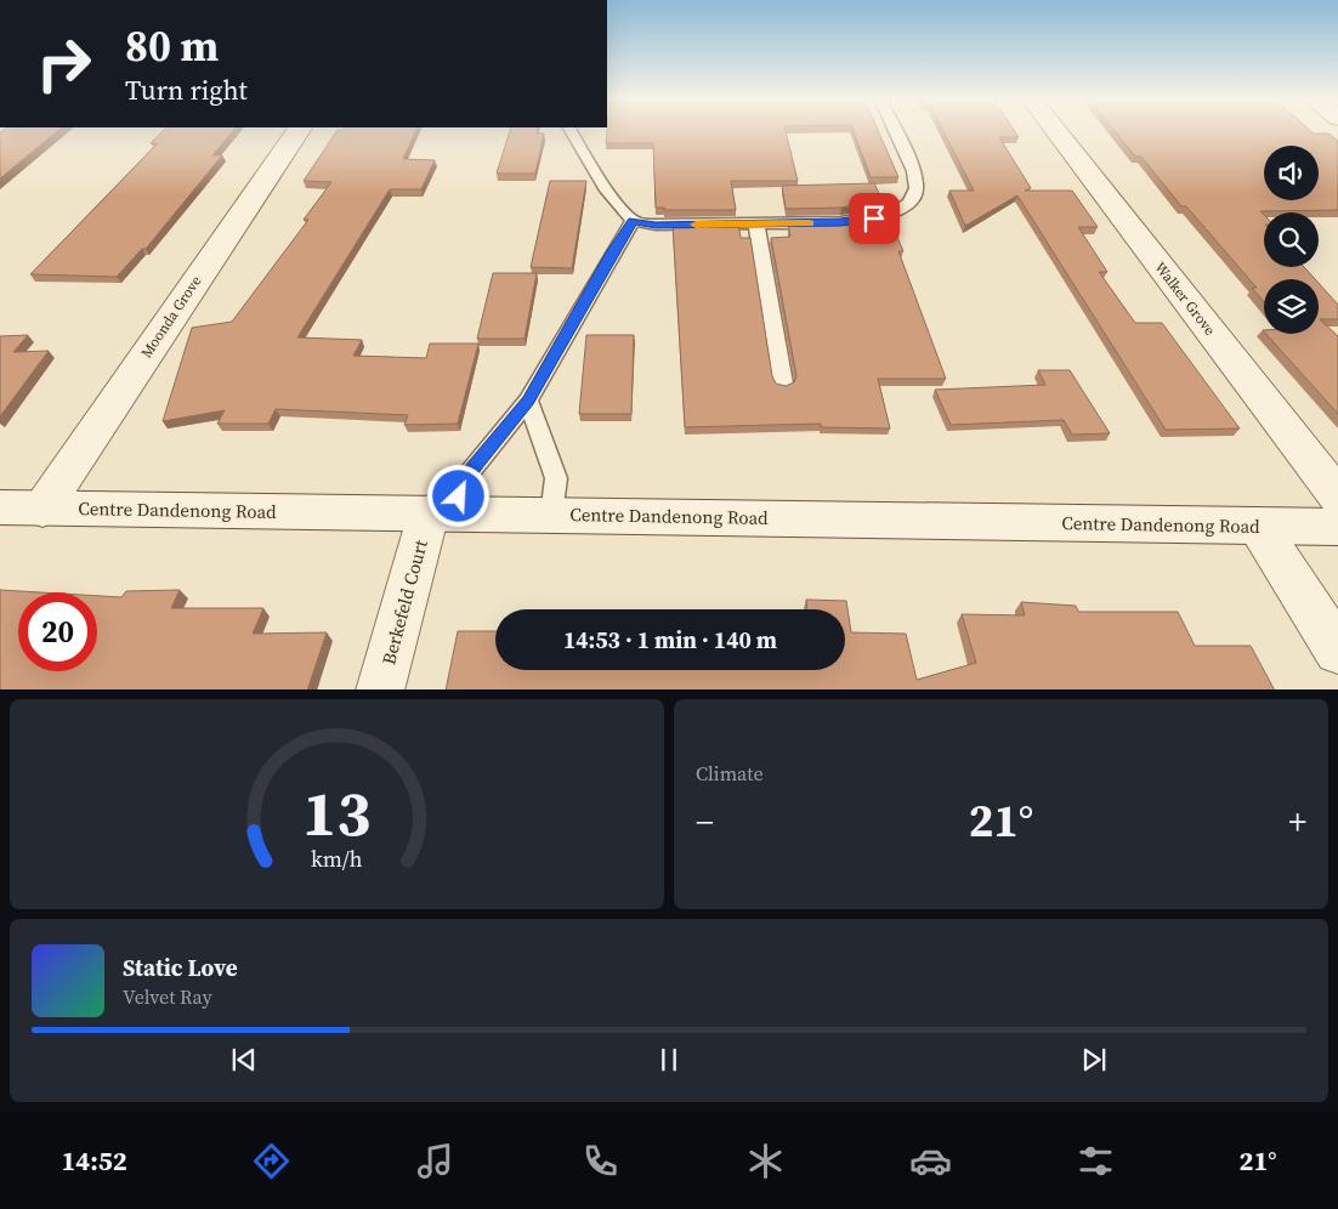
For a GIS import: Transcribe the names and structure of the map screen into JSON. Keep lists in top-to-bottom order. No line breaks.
{"streets":{"street":["Walker Grove","Moonda Grove","Centre Dandenong Road","Berkefeld Court"]},"crossings":[["Moonda Grove","Centre Dandenong Road"],["Centre Dandenong Road","Berkefeld Court"]],"page":{"turn":["80 m","Turn right"],"limit":"20","trip":"14:53 · 1 min · 140 m","tile":"Climate","heat":["−","21°","+"],"song":["Static Love","Velvet Ray"],"tabs":["14:52","21°"],"gauge":["13","km/h"]}}
